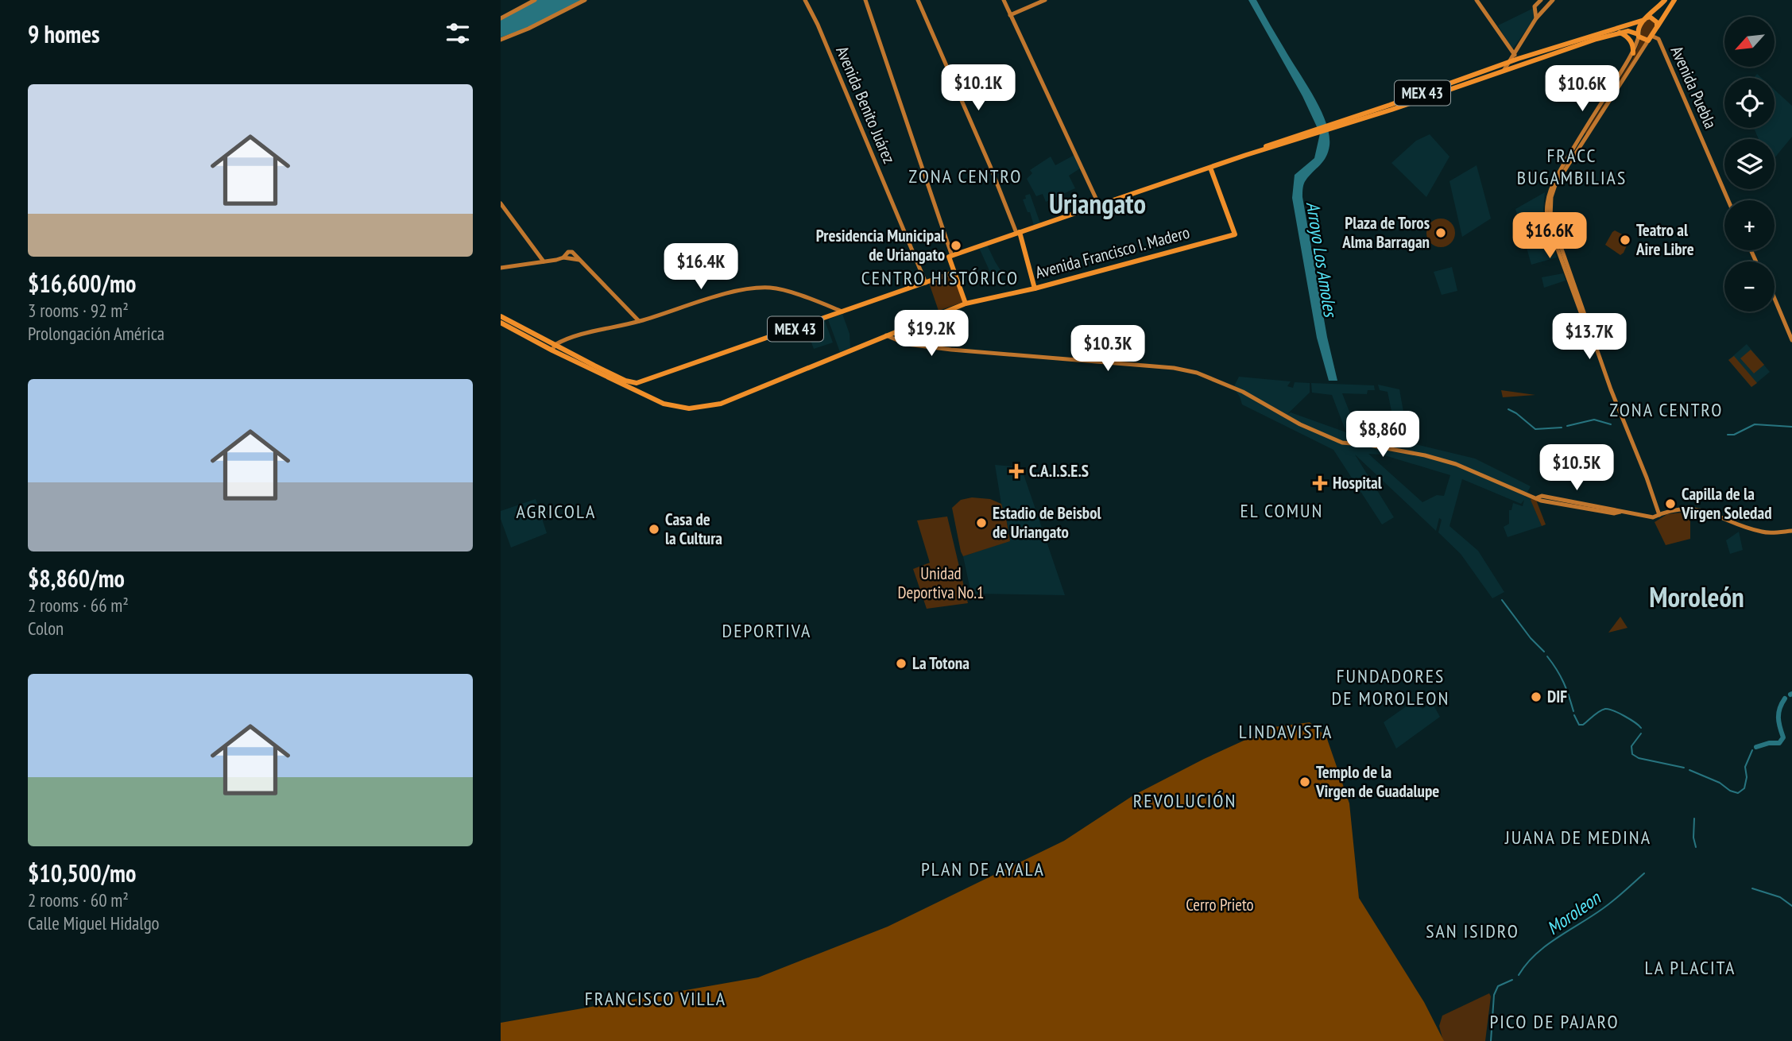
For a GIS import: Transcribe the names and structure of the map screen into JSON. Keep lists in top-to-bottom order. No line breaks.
{"streets":{"main road":["MEX 43","Avenida Francisco I. Madero"],"street":["Avenida Puebla","Avenida Benito Juárez"]},"crossings":[["Avenida Puebla","MEX 43"],["MEX 43","Avenida Benito Juárez"],["MEX 43","Avenida Francisco I. Madero"]],"districts":["FRACC BUGAMBILIAS","ZONA CENTRO","Uriangato","CENTRO HISTÓRICO","ZONA CENTRO","EL COMUN","AGRICOLA","Moroleón","DEPORTIVA","FUNDADORES DE MOROLEON","LINDAVISTA","REVOLUCIÓN","JUANA DE MEDINA","PLAN DE AYALA","SAN ISIDRO","LA PLACITA","FRANCISCO VILLA","PICO DE PAJARO"],"water":["Arroyo Los Amoles","Moroleon"],"parks":["Unidad Deportiva No.1","Cerro Prieto"],"places":{"other":["Plaza de Toros Alma Barragan","Teatro al Aire Libre","Presidencia Municipal de Uriangato","Capilla de la Virgen Soledad","Estadio de Beisbol de Uriangato","Casa de la Cultura","La Totona","DIF","Templo de la Virgen de Guadalupe"],"health":["C.A.I.S.E.S","Hospital"]},"north":"bottom left","page":{"heading":"9 homes","map_buttons":["+","−"],"price":["$10.1K","$10.6K","$16.6K","$16.4K","$19.2K","$13.7K","$10.3K","$8,860","$10.5K"],"list":[{"name":"$16,600/mo","note":"3 rooms · 92 m² · Prolongación América"},{"name":"$8,860/mo","note":"2 rooms · 66 m² · Colon"},{"name":"$10,500/mo","note":"2 rooms · 60 m² · Calle Miguel Hidalgo"}]}}
